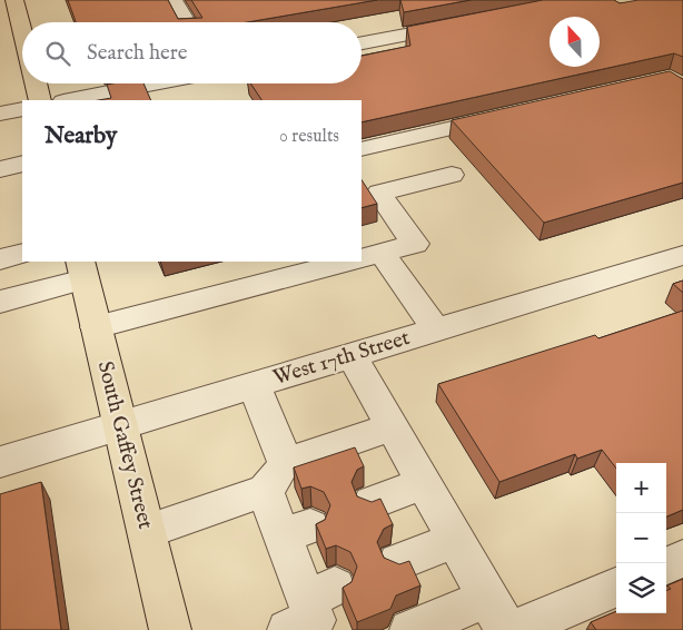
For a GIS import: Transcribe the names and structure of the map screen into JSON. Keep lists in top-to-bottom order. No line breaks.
{"streets":{"main road":["South Gaffey Street"],"street":["West 17th Street"]},"crossings":[["West 17th Street","South Gaffey Street"]],"north":"top","page":{"search":"Search here","heading":["Nearby","0 results"],"map_buttons":["+","−"]}}
